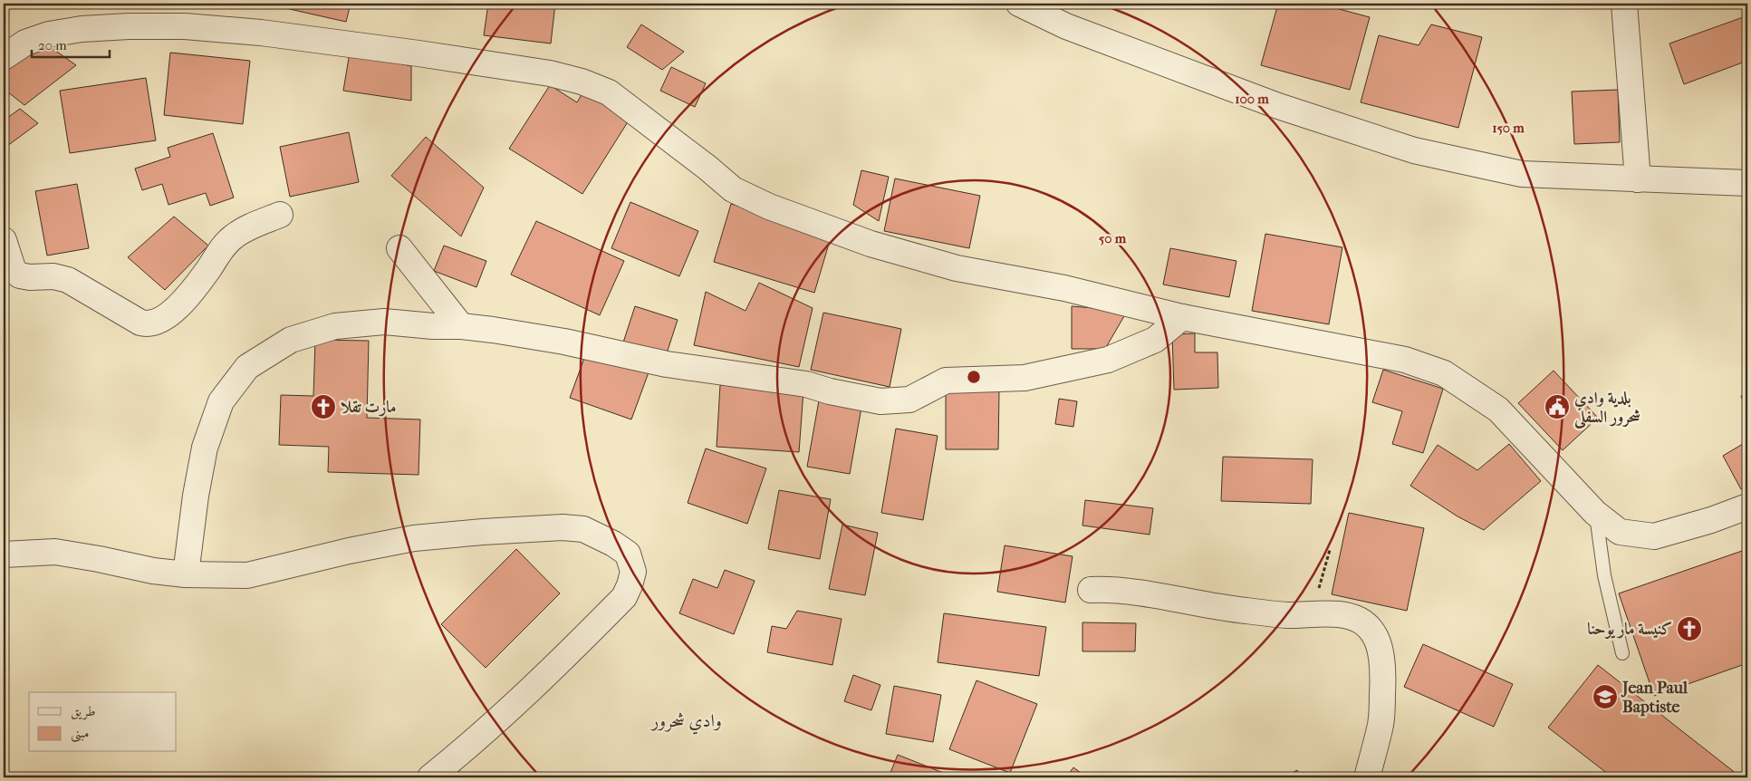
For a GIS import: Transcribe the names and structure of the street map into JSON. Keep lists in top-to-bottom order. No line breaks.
{"districts":["وادي شحرور"],"places":{"church":["مارت تقلا","كنيسة مار يوحنا"],"public building":["بلدية وادي شحرور السفلى"],"school or university":["Jean Paul Baptiste"]},"legend":["طريق","مبنى"],"scale_bar":"20 m","rings":["100 m","150 m","50 m"]}
